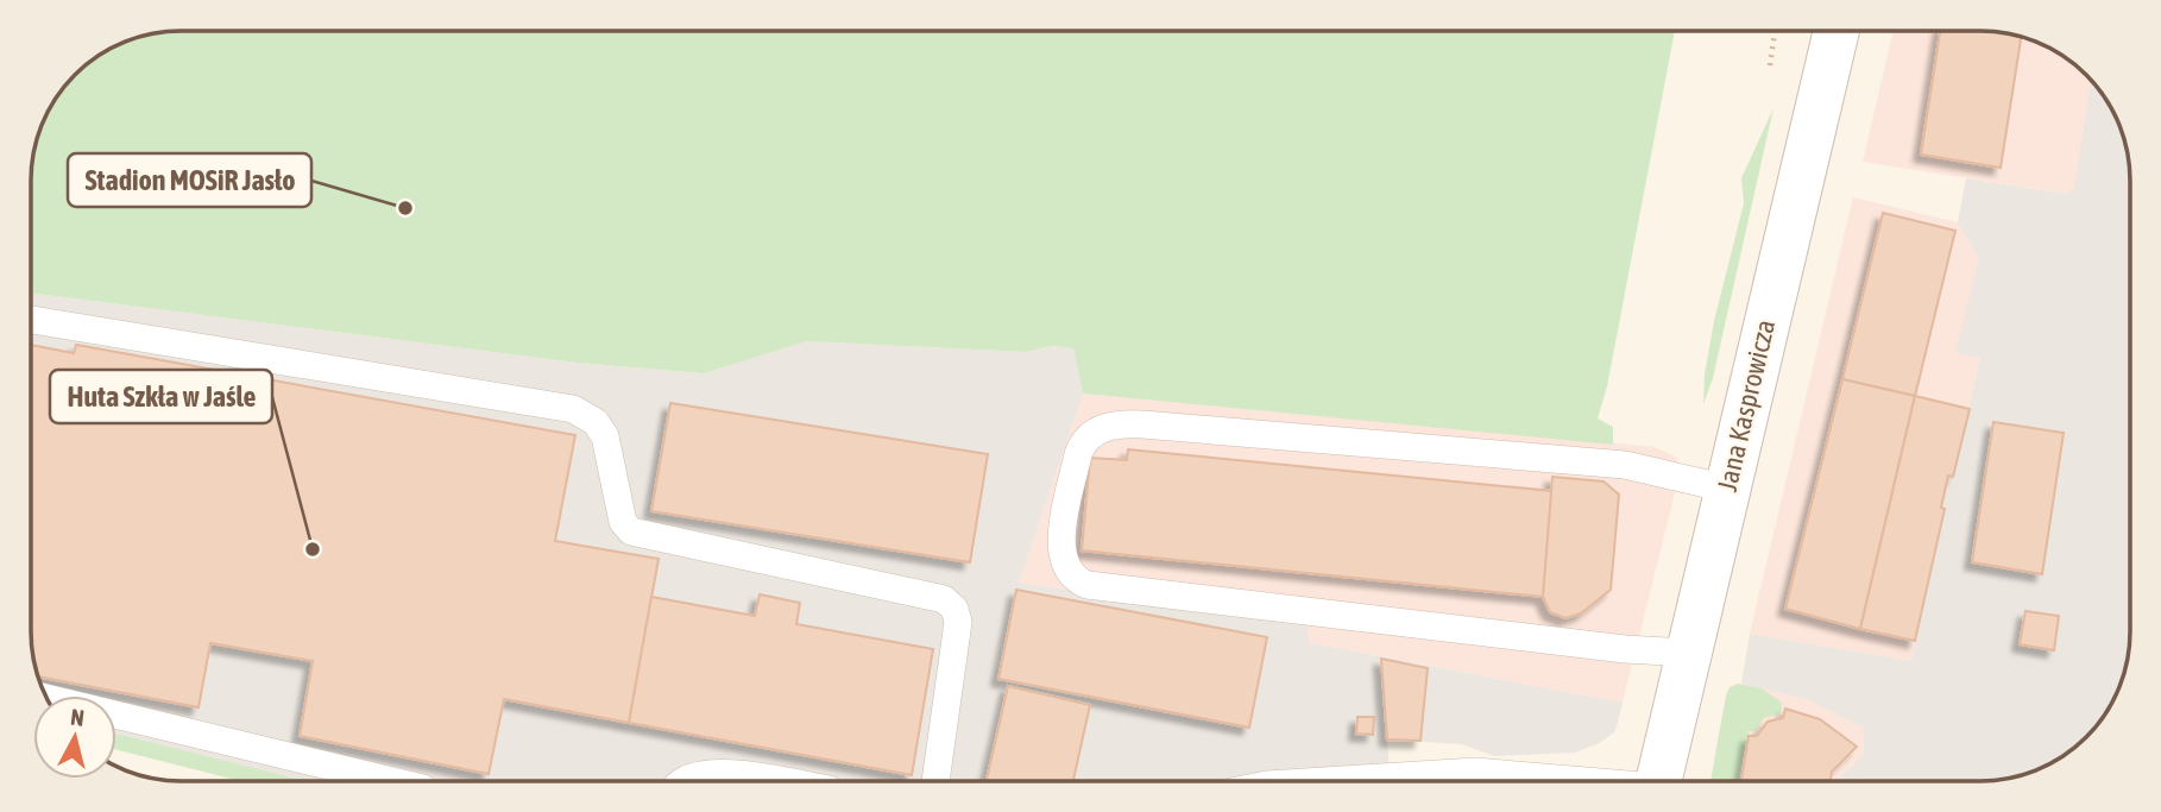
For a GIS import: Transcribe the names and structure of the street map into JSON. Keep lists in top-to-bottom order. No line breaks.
{"streets":{"street":["Jana Kasprowicza"]},"places":["Stadion MOSiR Jasło","Huta Szkła w Jaśle"],"north":"top"}
